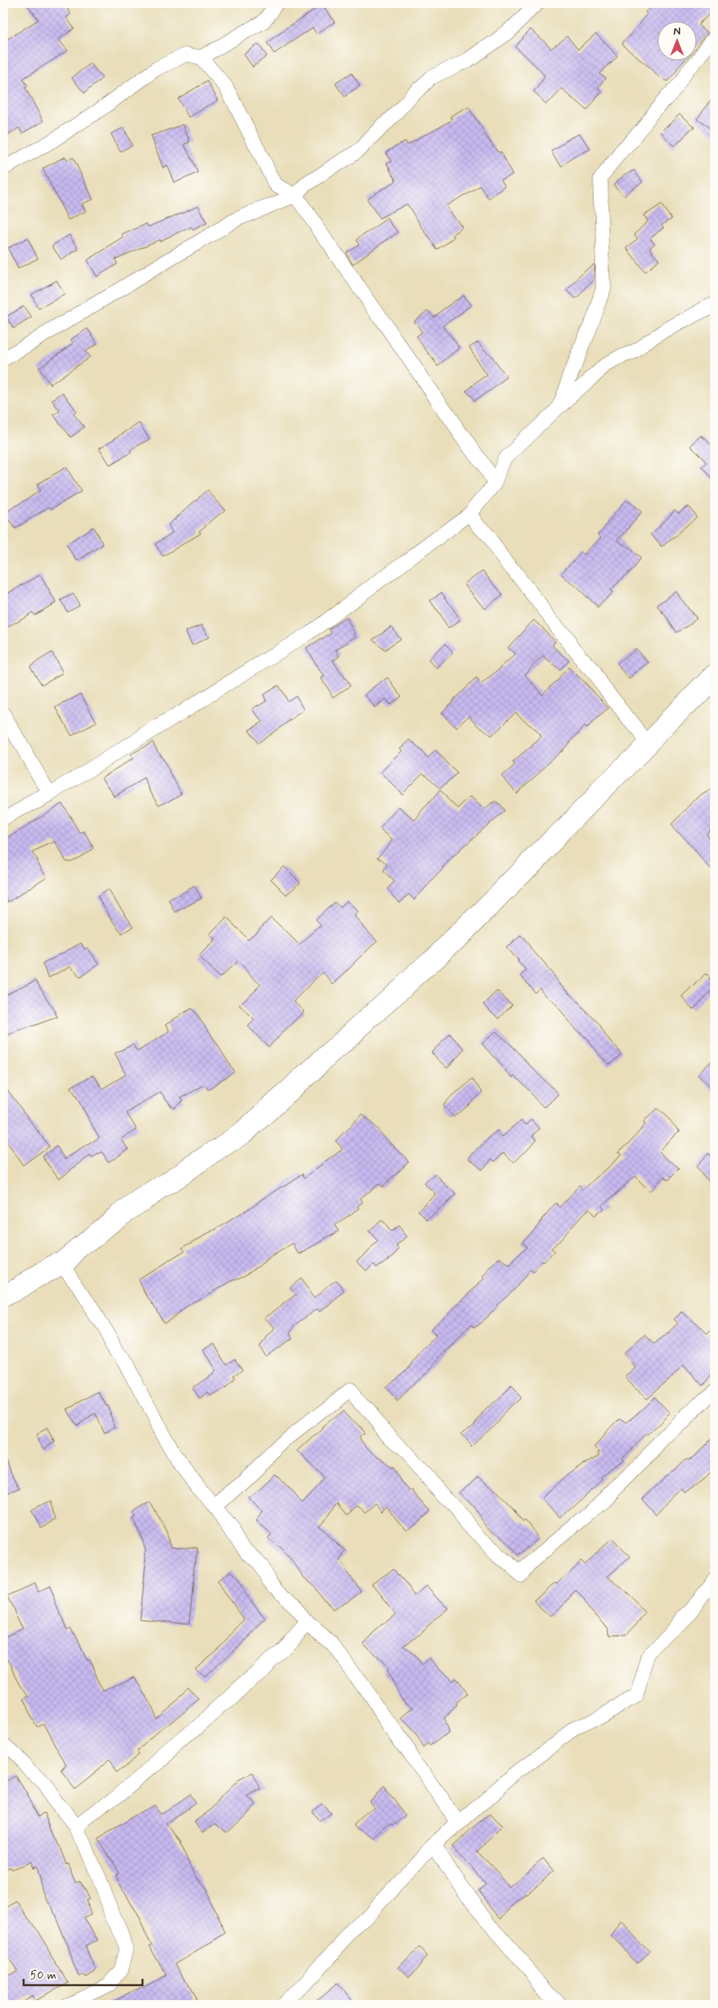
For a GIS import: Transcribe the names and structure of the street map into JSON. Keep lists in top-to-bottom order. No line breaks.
{"scale_bar":"50 m","north":"top"}
